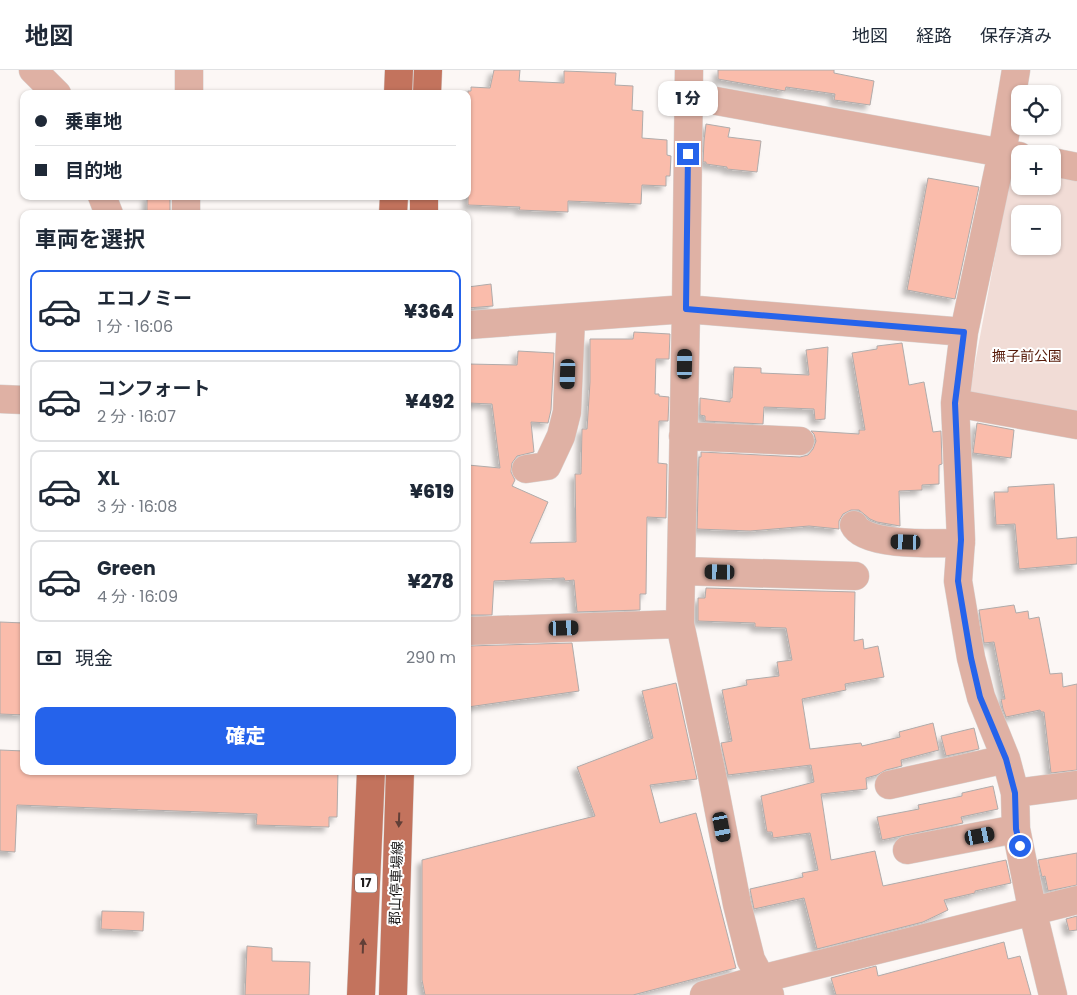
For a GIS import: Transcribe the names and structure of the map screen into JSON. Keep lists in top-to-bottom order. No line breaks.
{"streets":{"main road":["17","郡山停車場線"]},"parks":["撫子前公園"],"page":{"header":"地図","nav":["地図","経路","保存済み"],"bubble":"1 分","map_buttons":["+","−"],"banner":["乗車地","目的地"],"heading":"車両を選択","list":[{"name":"エコノミー","note":"1 分 · 16:06","value":"¥364"},{"name":"コンフォート","note":"2 分 · 16:07","value":"¥492"},{"name":"XL","note":"3 分 · 16:08","value":"¥619"},{"name":"Green","note":"4 分 · 16:09","value":"¥278"}],"pay":["現金","290 m"],"buttons":"確定"}}
